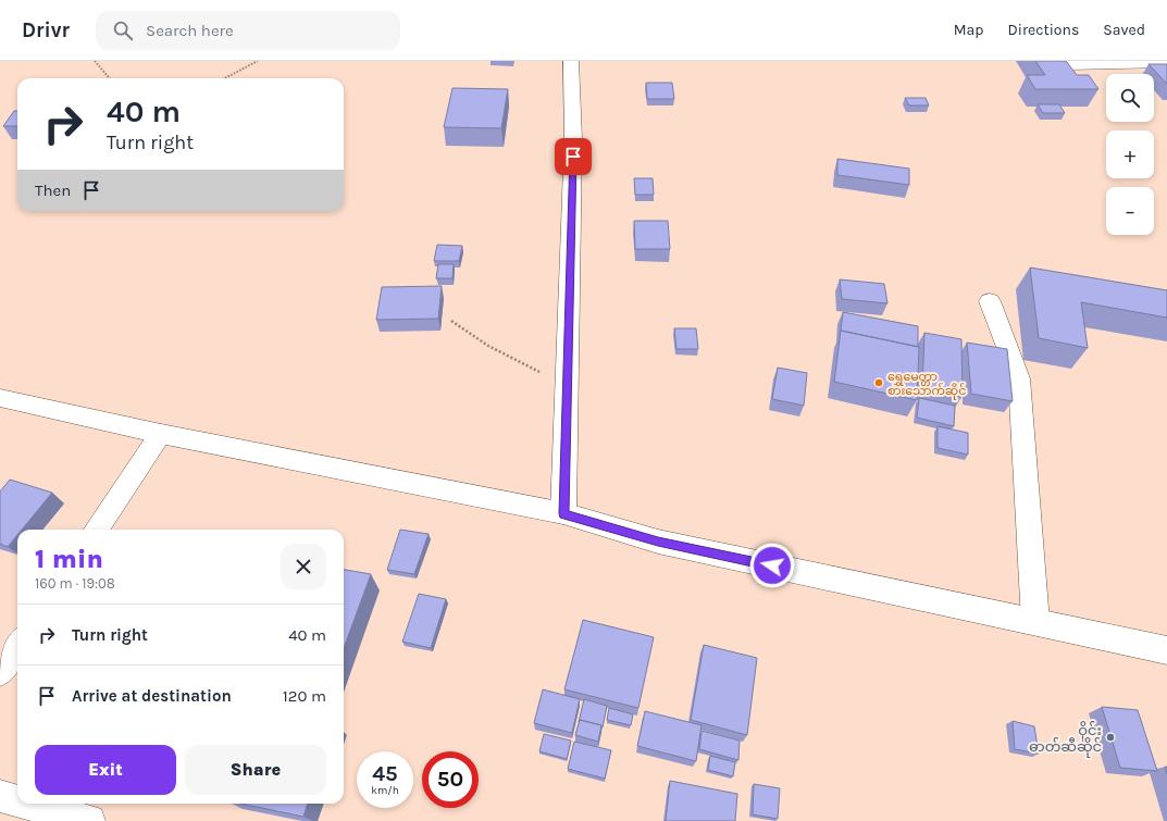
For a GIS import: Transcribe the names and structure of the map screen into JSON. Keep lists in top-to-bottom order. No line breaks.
{"places":["ရွှေမေတ္တာ စားသောက်ဆိုင်","ဝိုင်း ဓာတ်ဆီဆိုင်"],"page":{"header":"Drivr","search":"Search here","nav":["Map","Directions","Saved"],"map_buttons":["+","−"],"turn":["40 m","Turn right"],"then":"Then","heading":["1 min","160 m · 19:08"],"list":[{"name":"Turn right","value":"40 m"},{"name":"Arrive at destination","value":"120 m"}],"buttons":["Exit","Share"],"speed":"45 km/h","limit":"50"}}
